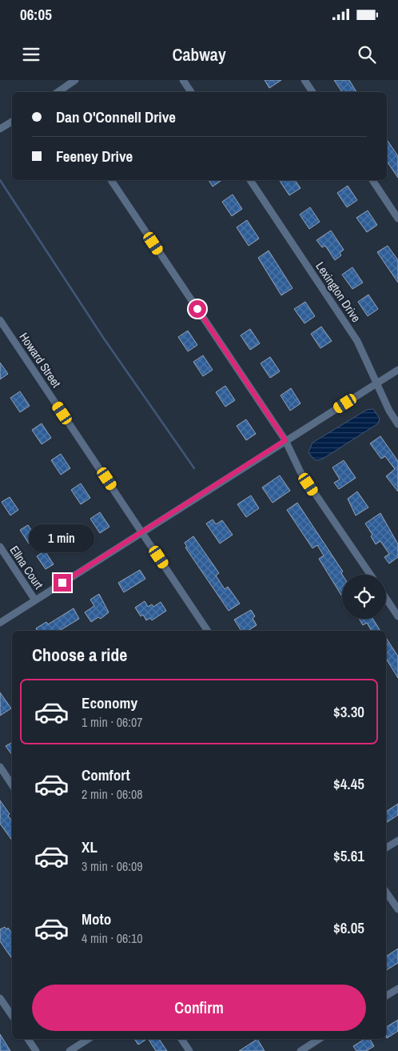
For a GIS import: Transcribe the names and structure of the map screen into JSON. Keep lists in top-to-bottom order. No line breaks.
{"streets":{"street":["Lexington Drive","Howard Street","Ellna Court"]},"page":{"status":"06:05","header":"Cabway","banner":["Dan O'Connell Drive","Feeney Drive"],"bubble":"1 min","heading":"Choose a ride","list":[{"name":"Economy","note":"1 min · 06:07","value":"$3.30"},{"name":"Comfort","note":"2 min · 06:08","value":"$4.45"},{"name":"XL","note":"3 min · 06:09","value":"$5.61"},{"name":"Moto","note":"4 min · 06:10","value":"$6.05"}],"buttons":"Confirm"}}
